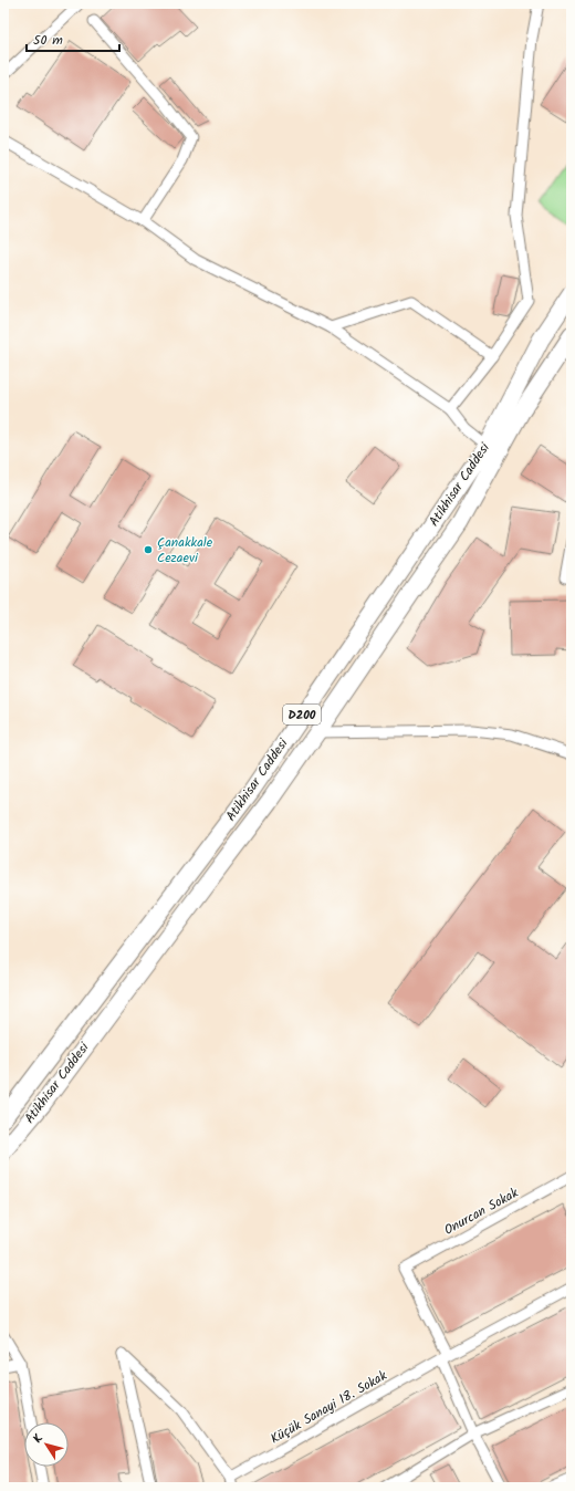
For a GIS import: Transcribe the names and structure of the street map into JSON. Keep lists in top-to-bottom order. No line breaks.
{"streets":{"highway":["Atikhisar Caddesi","D200"],"street":["Onurcan Sokak","Küçük Sanayi 18. Sokak"]},"crossings":[["Onurcan Sokak","Küçük Sanayi 18. Sokak"]],"places":["Çanakkale Cezaevi"],"scale_bar":"50 m","north":"top left"}
